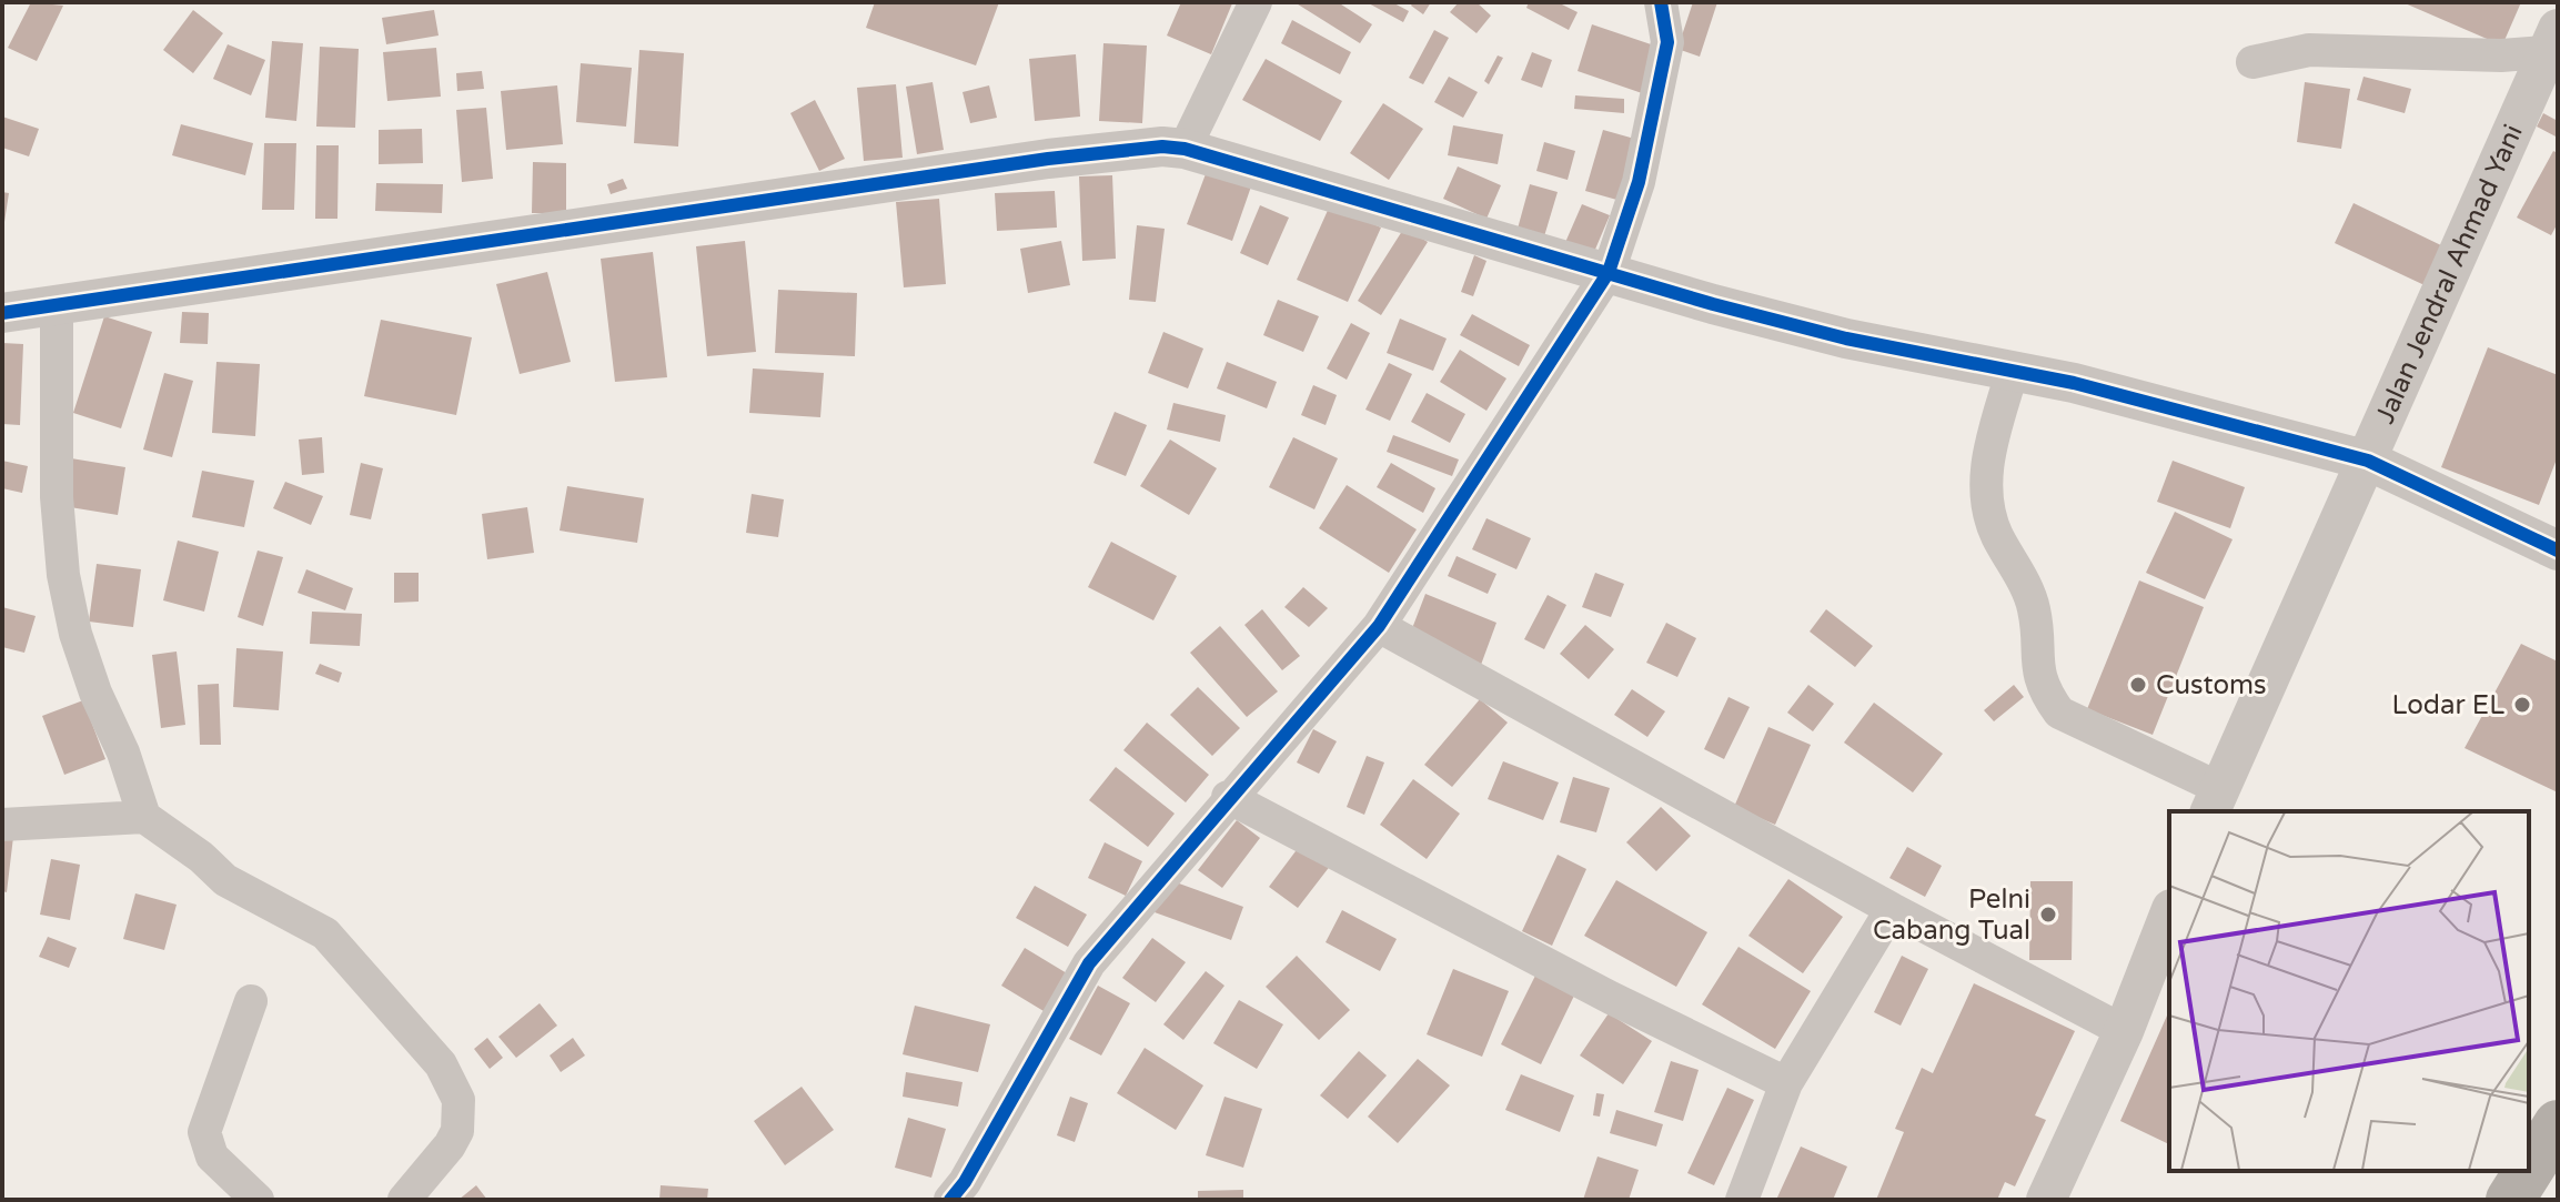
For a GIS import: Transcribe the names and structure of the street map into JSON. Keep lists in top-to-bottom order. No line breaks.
{"streets":{"street":["Jalan Jendral Ahmad Yani"]},"places":["Customs","Lodar EL","Pelni Cabang Tual"]}
